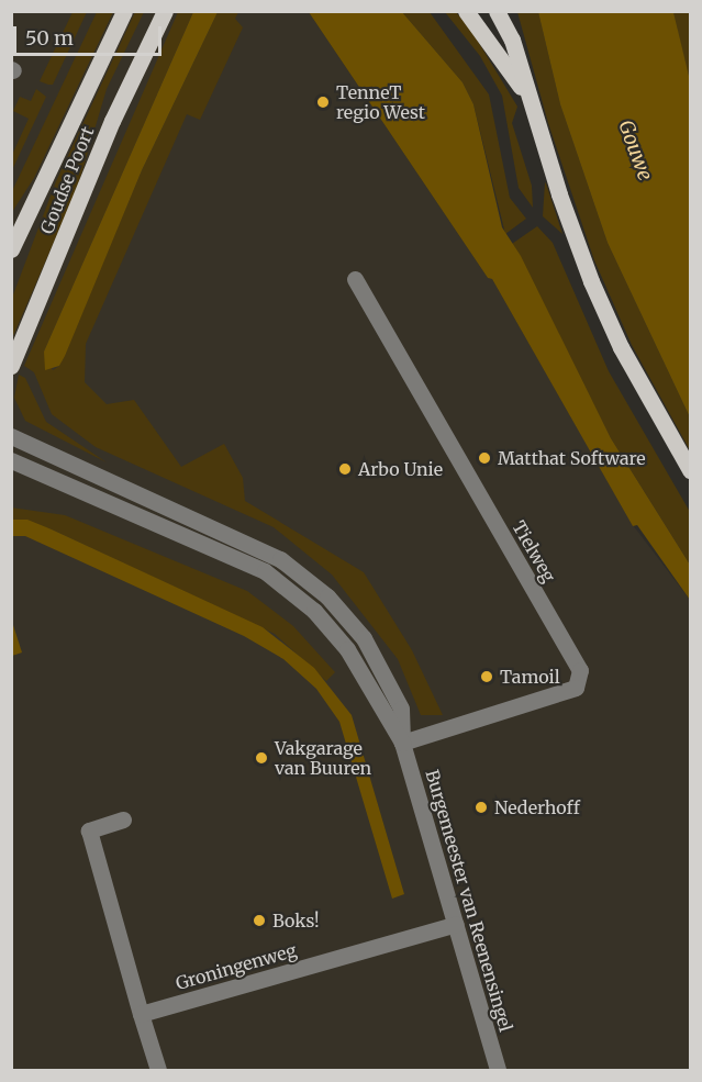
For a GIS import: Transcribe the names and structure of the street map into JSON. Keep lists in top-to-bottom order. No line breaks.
{"streets":{"main road":["Goudse Poort"],"street":["Tielweg","Burgemeester van Reenensingel","Groningenweg"]},"crossings":[["Tielweg","Burgemeester van Reenensingel"],["Burgemeester van Reenensingel","Groningenweg"]],"water":["Gouwe"],"places":["TenneT regio West","Matthat Software","Arbo Unie","Tamoil","Vakgarage van Buuren","Nederhoff","Boks!"],"scale_bar":"50 m"}
